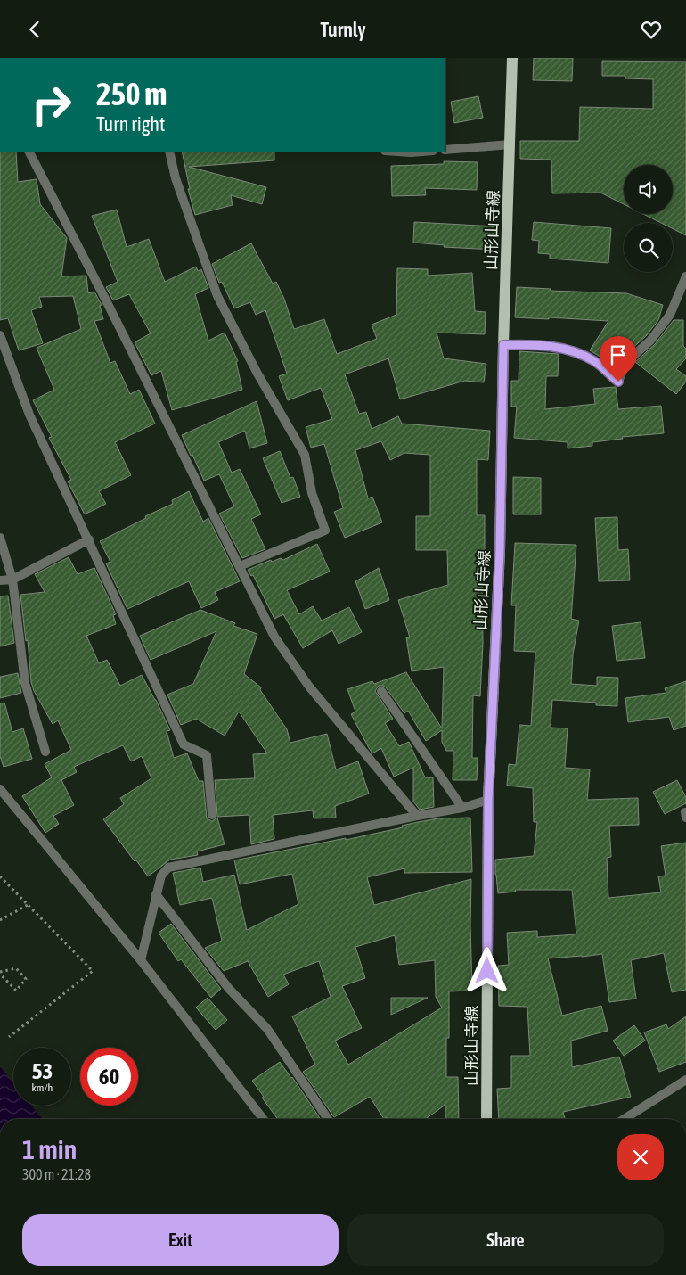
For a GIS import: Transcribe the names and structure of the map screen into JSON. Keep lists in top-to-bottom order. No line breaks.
{"streets":{"main road":["山形山寺線"]},"page":{"header":"Turnly","turn":["250 m","Turn right"],"speed":"53 km/h","limit":"60","heading":["1 min","300 m · 21:28"],"buttons":["Exit","Share"]}}
